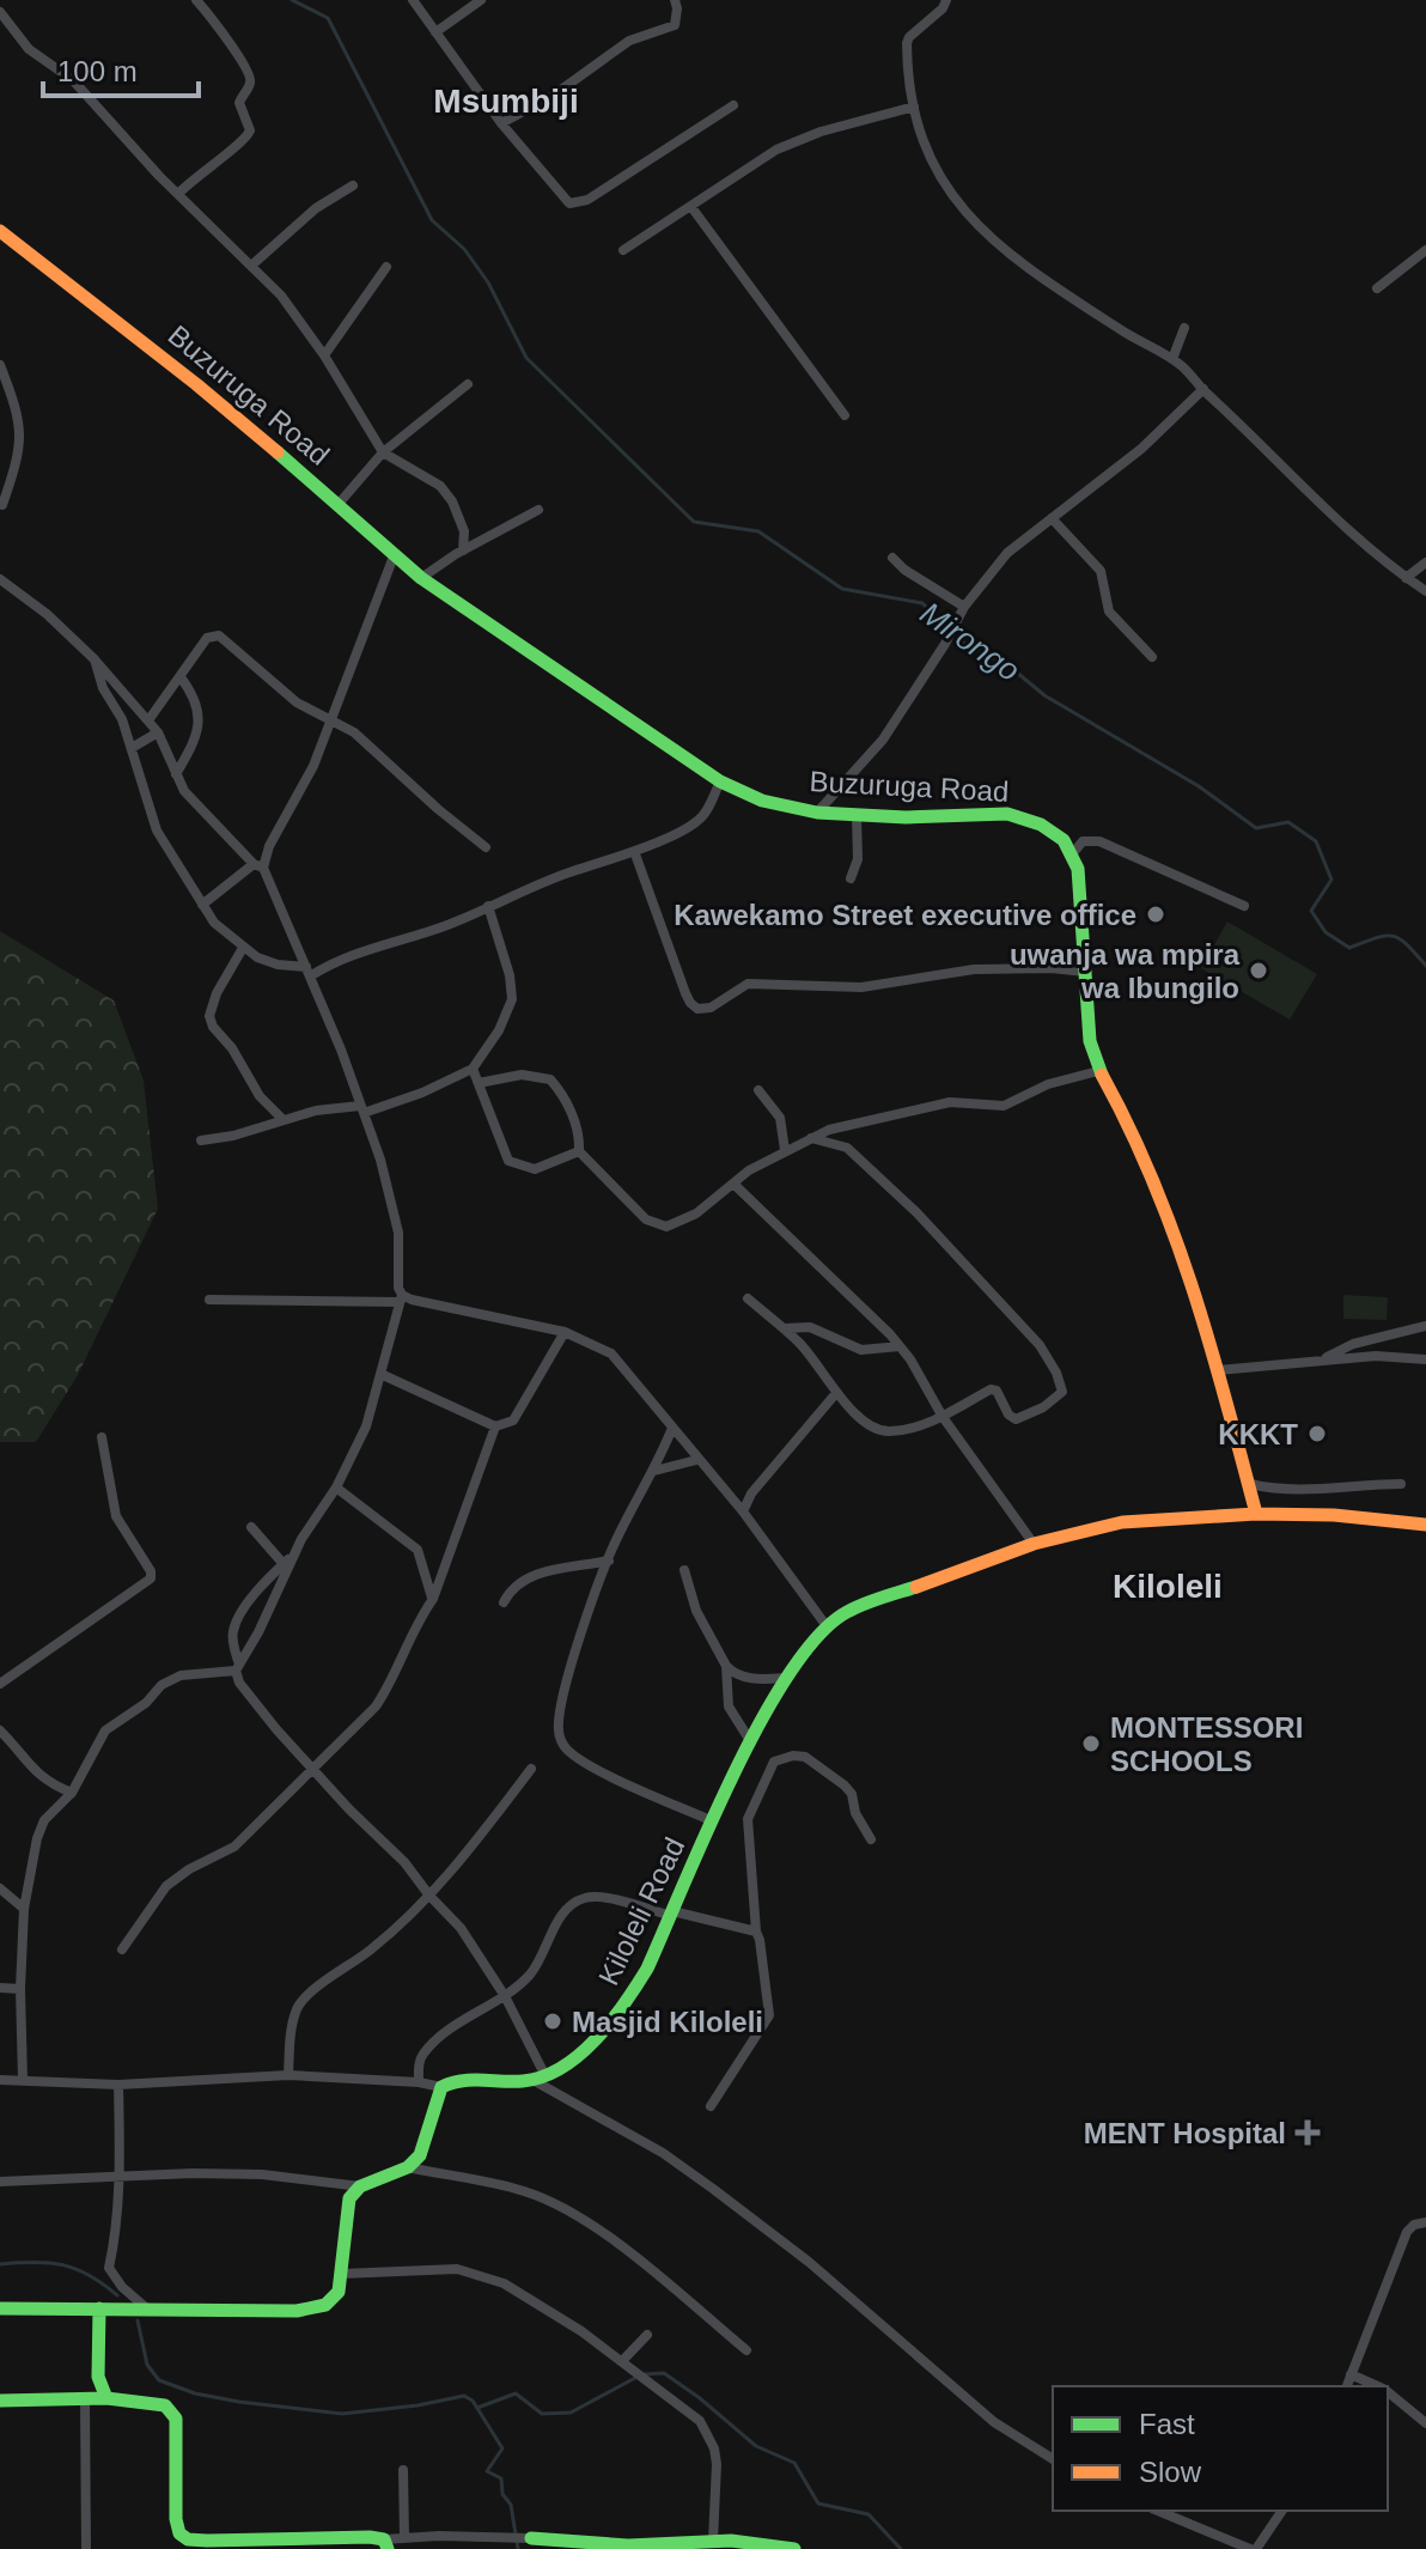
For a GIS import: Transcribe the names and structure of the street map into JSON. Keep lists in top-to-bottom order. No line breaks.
{"streets":{"main road":["Buzuruga Road","Kiloleli Road"]},"districts":["Msumbiji","Kiloleli"],"water":["Mirongo"],"places":{"other":["Kawekamo Street executive office","uwanja wa mpira wa Ibungilo","KKKT","MONTESSORI SCHOOLS","Masjid Kiloleli"],"health":["MENT Hospital"]},"legend":["Fast","Slow"],"scale_bar":"100 m"}
